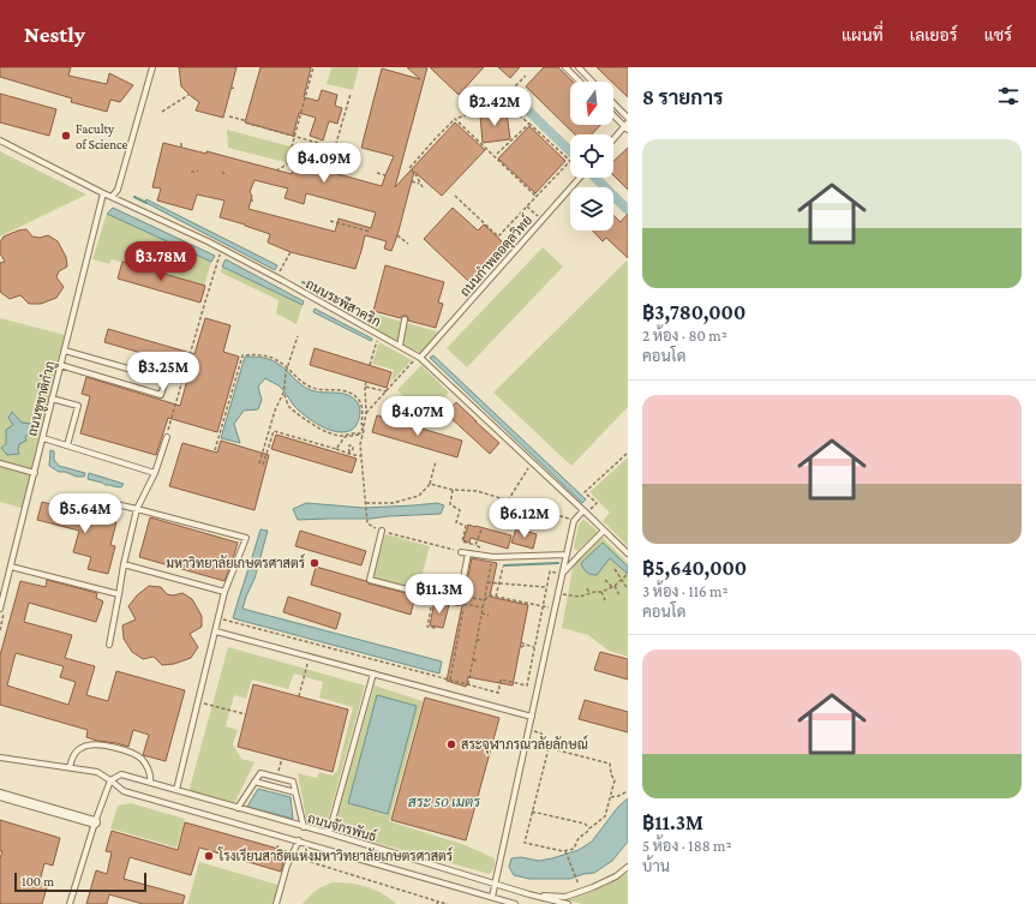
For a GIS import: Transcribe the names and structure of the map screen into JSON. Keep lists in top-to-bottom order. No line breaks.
{"streets":{"lane":["ถนนกำพลอดุลวิทย์","ถนนระพีสาคริก","ถนนชูชาติกำภู","ถนนจักรพันธ์"]},"crossings":[["ถนนกำพลอดุลวิทย์","ถนนระพีสาคริก"],["ถนนระพีสาคริก","ถนนชูชาติกำภู"]],"water":["สระ 50 เมตร"],"places":["Faculty of Science","มหาวิทยาลัยเกษตรศาสตร์","สระจุฬาภรณวลัยลักษณ์","โรงเรียนสาธิตแห่งมหาวิทยาลัยเกษตรศาสตร์"],"scale_bar":"100 m","north":"bottom","page":{"header":"Nestly","nav":["แผนที่","เลเยอร์","แชร์"],"heading":"8 รายการ","price":["฿2.42M","฿4.09M","฿3.78M","฿3.25M","฿4.07M","฿5.64M","฿6.12M","฿11.3M"],"list":[{"name":"฿3,780,000","note":"2 ห้อง · 80 m² · คอนโด"},{"name":"฿5,640,000","note":"3 ห้อง · 116 m² · คอนโด"},{"name":"฿11.3M","note":"5 ห้อง · 188 m² · บ้าน"}],"scale":"100 m"}}
